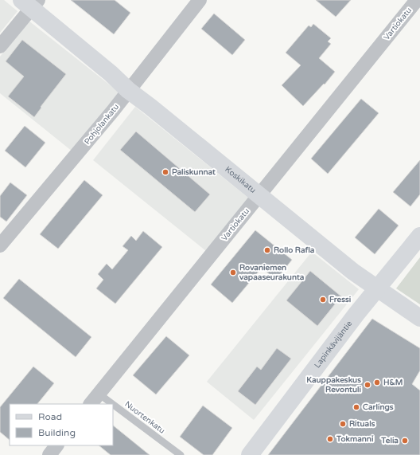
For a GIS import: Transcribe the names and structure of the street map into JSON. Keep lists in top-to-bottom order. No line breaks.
{"streets":{"main road":["Koskikatu","Lapinkävijäntie"],"street":["Vartiokatu","Pohjolankatu"],"lane":["Nuortenkatu"]},"crossings":[["Vartiokatu","Koskikatu"],["Vartiokatu","Nuortenkatu"],["Pohjolankatu","Koskikatu"],["Koskikatu","Lapinkävijäntie"]],"places":["Paliskunnat","Rollo Rafla","Rovaniemen vapaaseurakunta","Fressi","H&M","Kauppakeskus Revontuli","Carlings","Rituals","Tokmanni","Telia"],"legend":["Road","Building"]}
